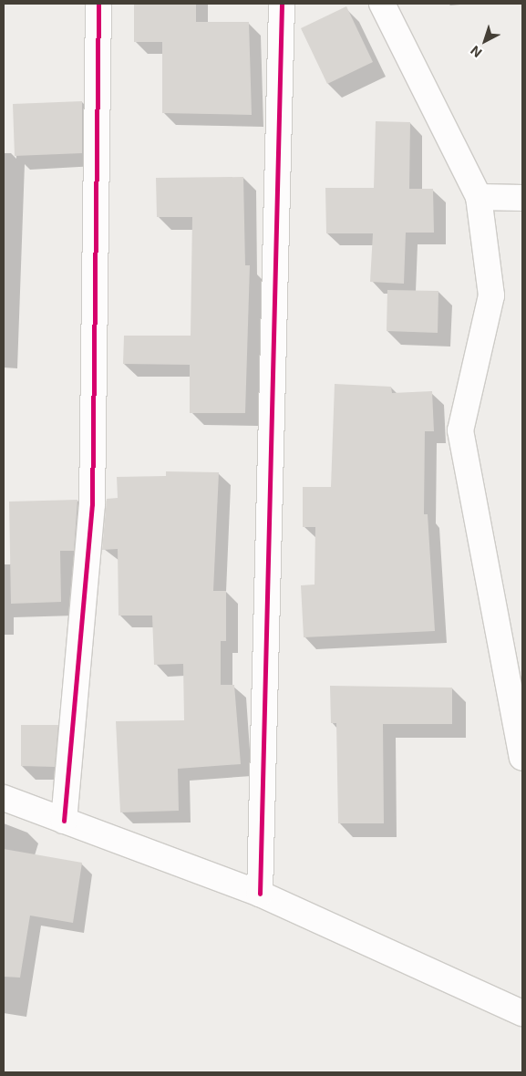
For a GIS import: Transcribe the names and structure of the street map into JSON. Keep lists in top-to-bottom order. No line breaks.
{"north":"bottom left"}
